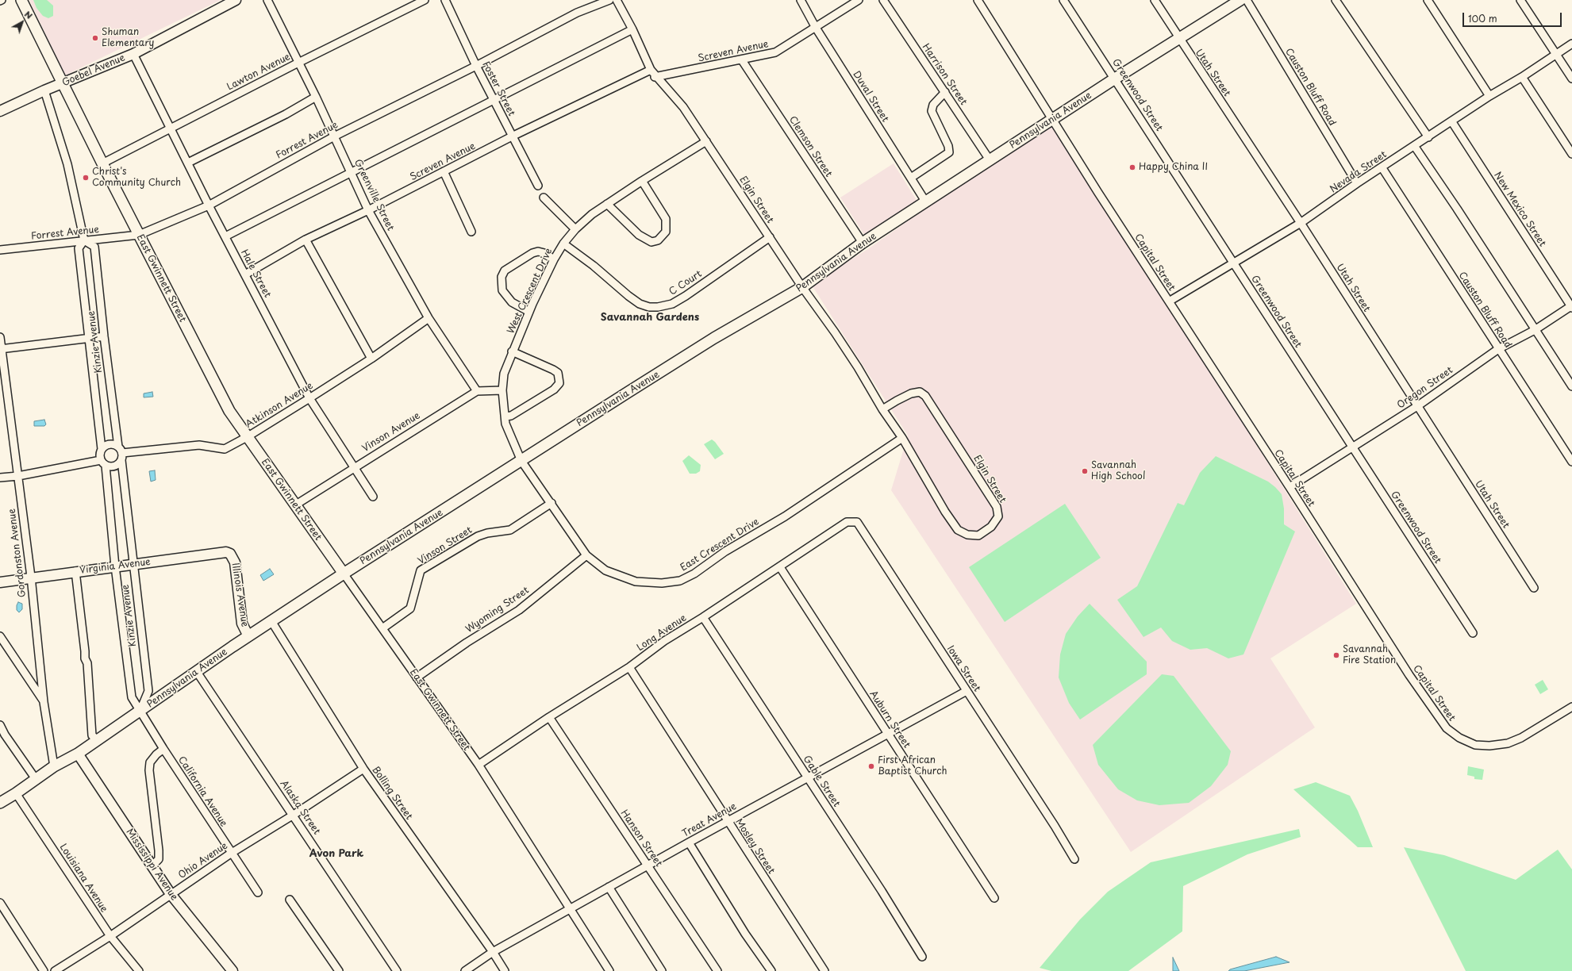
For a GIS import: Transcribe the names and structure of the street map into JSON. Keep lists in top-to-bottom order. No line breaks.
{"streets":{"main road":["Pennsylvania Avenue","East Gwinnett Street"],"street":["Screven Avenue","Goebel Avenue","Lawton Avenue","Utah Street","Harrison Street","Causton Bluff Road","Foster Street","Greenwood Street","Duval Street","Forrest Avenue","Clemson Street","Nevada Street","Greenville Street","Elgin Street","New Mexico Street","Capital Street","Hale Street","C Court","West Crescent Drive","Kinzie Avenue","Oregon Street","Atkinson Avenue","Vinson Avenue","East Crescent Drive","Vinson Street","Gordonston Avenue","Virginia Avenue","Illinois Avenue","Wyoming Street","Long Avenue","Iowa Street","Auburn Street","Gable Street","California Avenue","Bolling Street","Alaska Street","Treat Avenue","Hanson Street","Mosley Street","Ohio Avenue","Mississippi Avenue","Louisiana Avenue"]},"crossings":[["Screven Avenue","Foster Street"],["Screven Avenue","Duval Street"],["Screven Avenue","Clemson Street"],["Screven Avenue","Greenville Street"],["Screven Avenue","Elgin Street"],["Screven Avenue","Hale Street"],["Goebel Avenue","Hale Street"],["Goebel Avenue","East Gwinnett Street"],["Lawton Avenue","Greenville Street"],["Lawton Avenue","Hale Street"],["Lawton Avenue","East Gwinnett Street"],["Utah Street","Pennsylvania Avenue"],["Utah Street","Nevada Street"],["Utah Street","Oregon Street"],["Harrison Street","Pennsylvania Avenue"],["Causton Bluff Road","Nevada Street"],["Causton Bluff Road","Oregon Street"],["Foster Street","Forrest Avenue"],["Greenwood Street","Pennsylvania Avenue"],["Greenwood Street","Nevada Street"],["Greenwood Street","Oregon Street"],["Duval Street","Pennsylvania Avenue"],["Pennsylvania Avenue","Clemson Street"],["Pennsylvania Avenue","Elgin Street"],["Pennsylvania Avenue","Capital Street"],["Pennsylvania Avenue","East Gwinnett Street"],["Pennsylvania Avenue","West Crescent Drive"],["Pennsylvania Avenue","Kinzie Avenue"],["Pennsylvania Avenue","East Crescent Drive"],["Pennsylvania Avenue","Gordonston Avenue"],["Pennsylvania Avenue","Illinois Avenue"],["Pennsylvania Avenue","Bolling Street"],["Pennsylvania Avenue","Alaska Street"],["Pennsylvania Avenue","Mississippi Avenue"],["Pennsylvania Avenue","Louisiana Avenue"],["Forrest Avenue","Greenville Street"],["Forrest Avenue","Hale Street"],["Forrest Avenue","East Gwinnett Street"],["Forrest Avenue","Kinzie Avenue"],["Nevada Street","New Mexico Street"],["Nevada Street","Capital Street"],["Greenville Street","Atkinson Avenue"],["Greenville Street","Vinson Avenue"],["Elgin Street","C Court"],["Elgin Street","West Crescent Drive"],["Elgin Street","East Crescent Drive"],["New Mexico Street","Oregon Street"],["Capital Street","Oregon Street"],["Hale Street","Atkinson Avenue"],["Hale Street","Vinson Avenue"],["East Gwinnett Street","Atkinson Avenue"],["East Gwinnett Street","Vinson Avenue"],["East Gwinnett Street","Vinson Street"],["East Gwinnett Street","Wyoming Street"],["East Gwinnett Street","Long Avenue"],["East Gwinnett Street","Treat Avenue"],["C Court","West Crescent Drive"],["West Crescent Drive","Vinson Avenue"],["West Crescent Drive","East Crescent Drive"],["Kinzie Avenue","Atkinson Avenue"],["Kinzie Avenue","Virginia Avenue"],["Kinzie Avenue","California Avenue"],["Atkinson Avenue","Gordonston Avenue"],["East Crescent Drive","Vinson Street"],["East Crescent Drive","Wyoming Street"],["Gordonston Avenue","Virginia Avenue"],["Virginia Avenue","Illinois Avenue"],["Long Avenue","Iowa Street"],["Long Avenue","Auburn Street"],["Long Avenue","Gable Street"],["Long Avenue","Hanson Street"],["Long Avenue","Mosley Street"],["Iowa Street","Treat Avenue"],["Auburn Street","Treat Avenue"],["Gable Street","Treat Avenue"],["California Avenue","Ohio Avenue"],["Bolling Street","Treat Avenue"],["Bolling Street","Ohio Avenue"],["Alaska Street","Ohio Avenue"],["Treat Avenue","Hanson Street"],["Treat Avenue","Mosley Street"],["Ohio Avenue","Mississippi Avenue"],["Ohio Avenue","Louisiana Avenue"]],"districts":["Savannah Gardens","Avon Park"],"places":["Shuman Elementary","Happy China II","Christ's Community Church","Savannah High School","Savannah Fire Station","First African Baptist Church"],"scale_bar":"100 m","north":"top right"}
